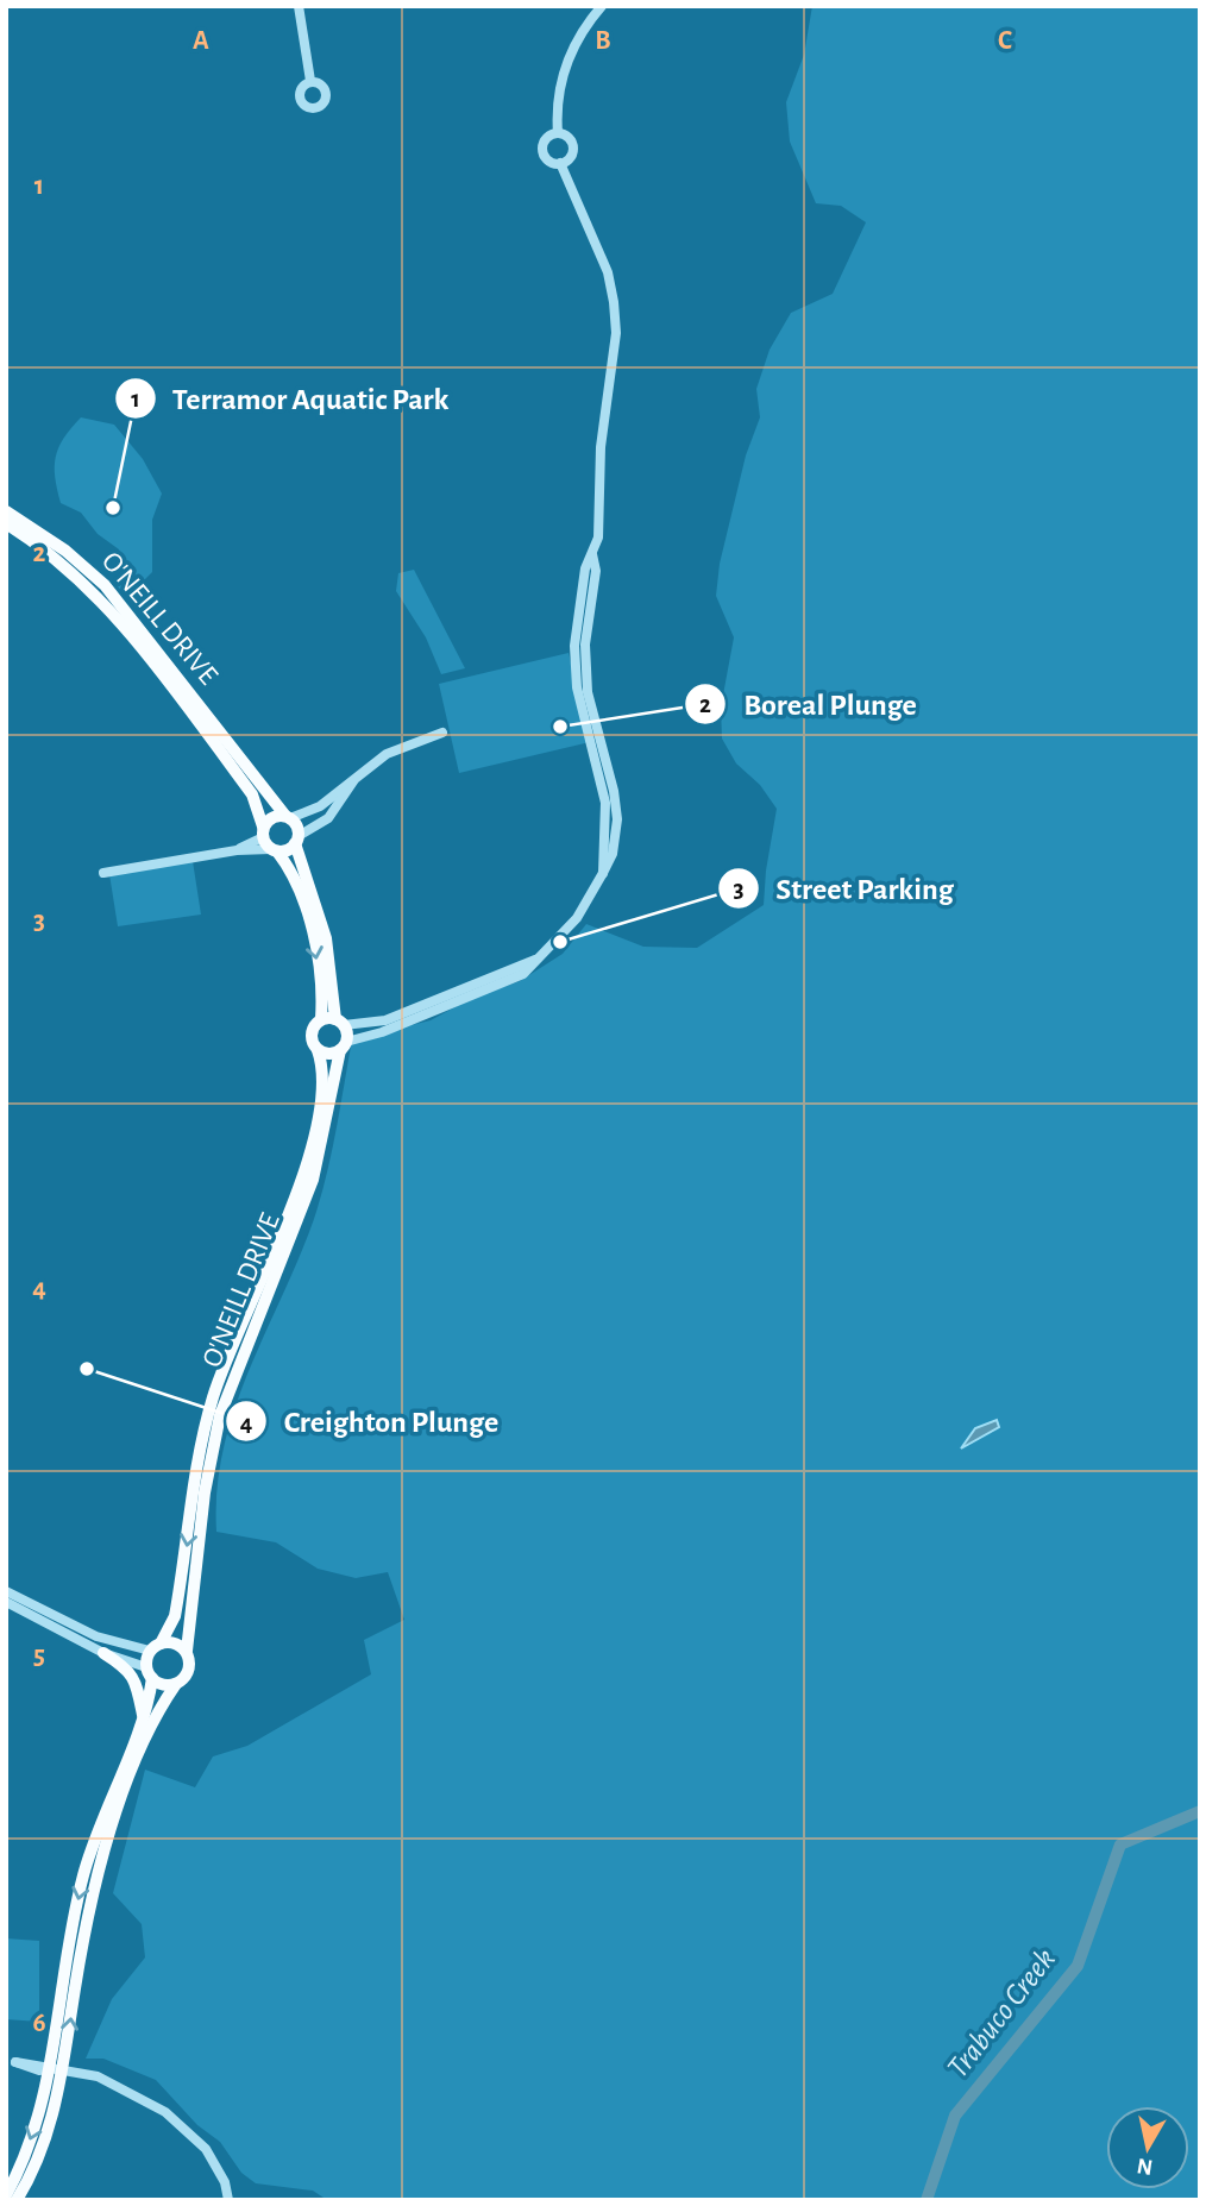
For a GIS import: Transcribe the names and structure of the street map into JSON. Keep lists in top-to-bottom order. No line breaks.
{"streets":{"main road":["O'NEILL DRIVE"]},"water":["Trabuco Creek"],"places":["Terramor Aquatic Park","Boreal Plunge","Street Parking","Creighton Plunge"],"north":"bottom","grid":{"columns":["A","B","C"],"rows":["1","2","3","4","5","6"]}}
